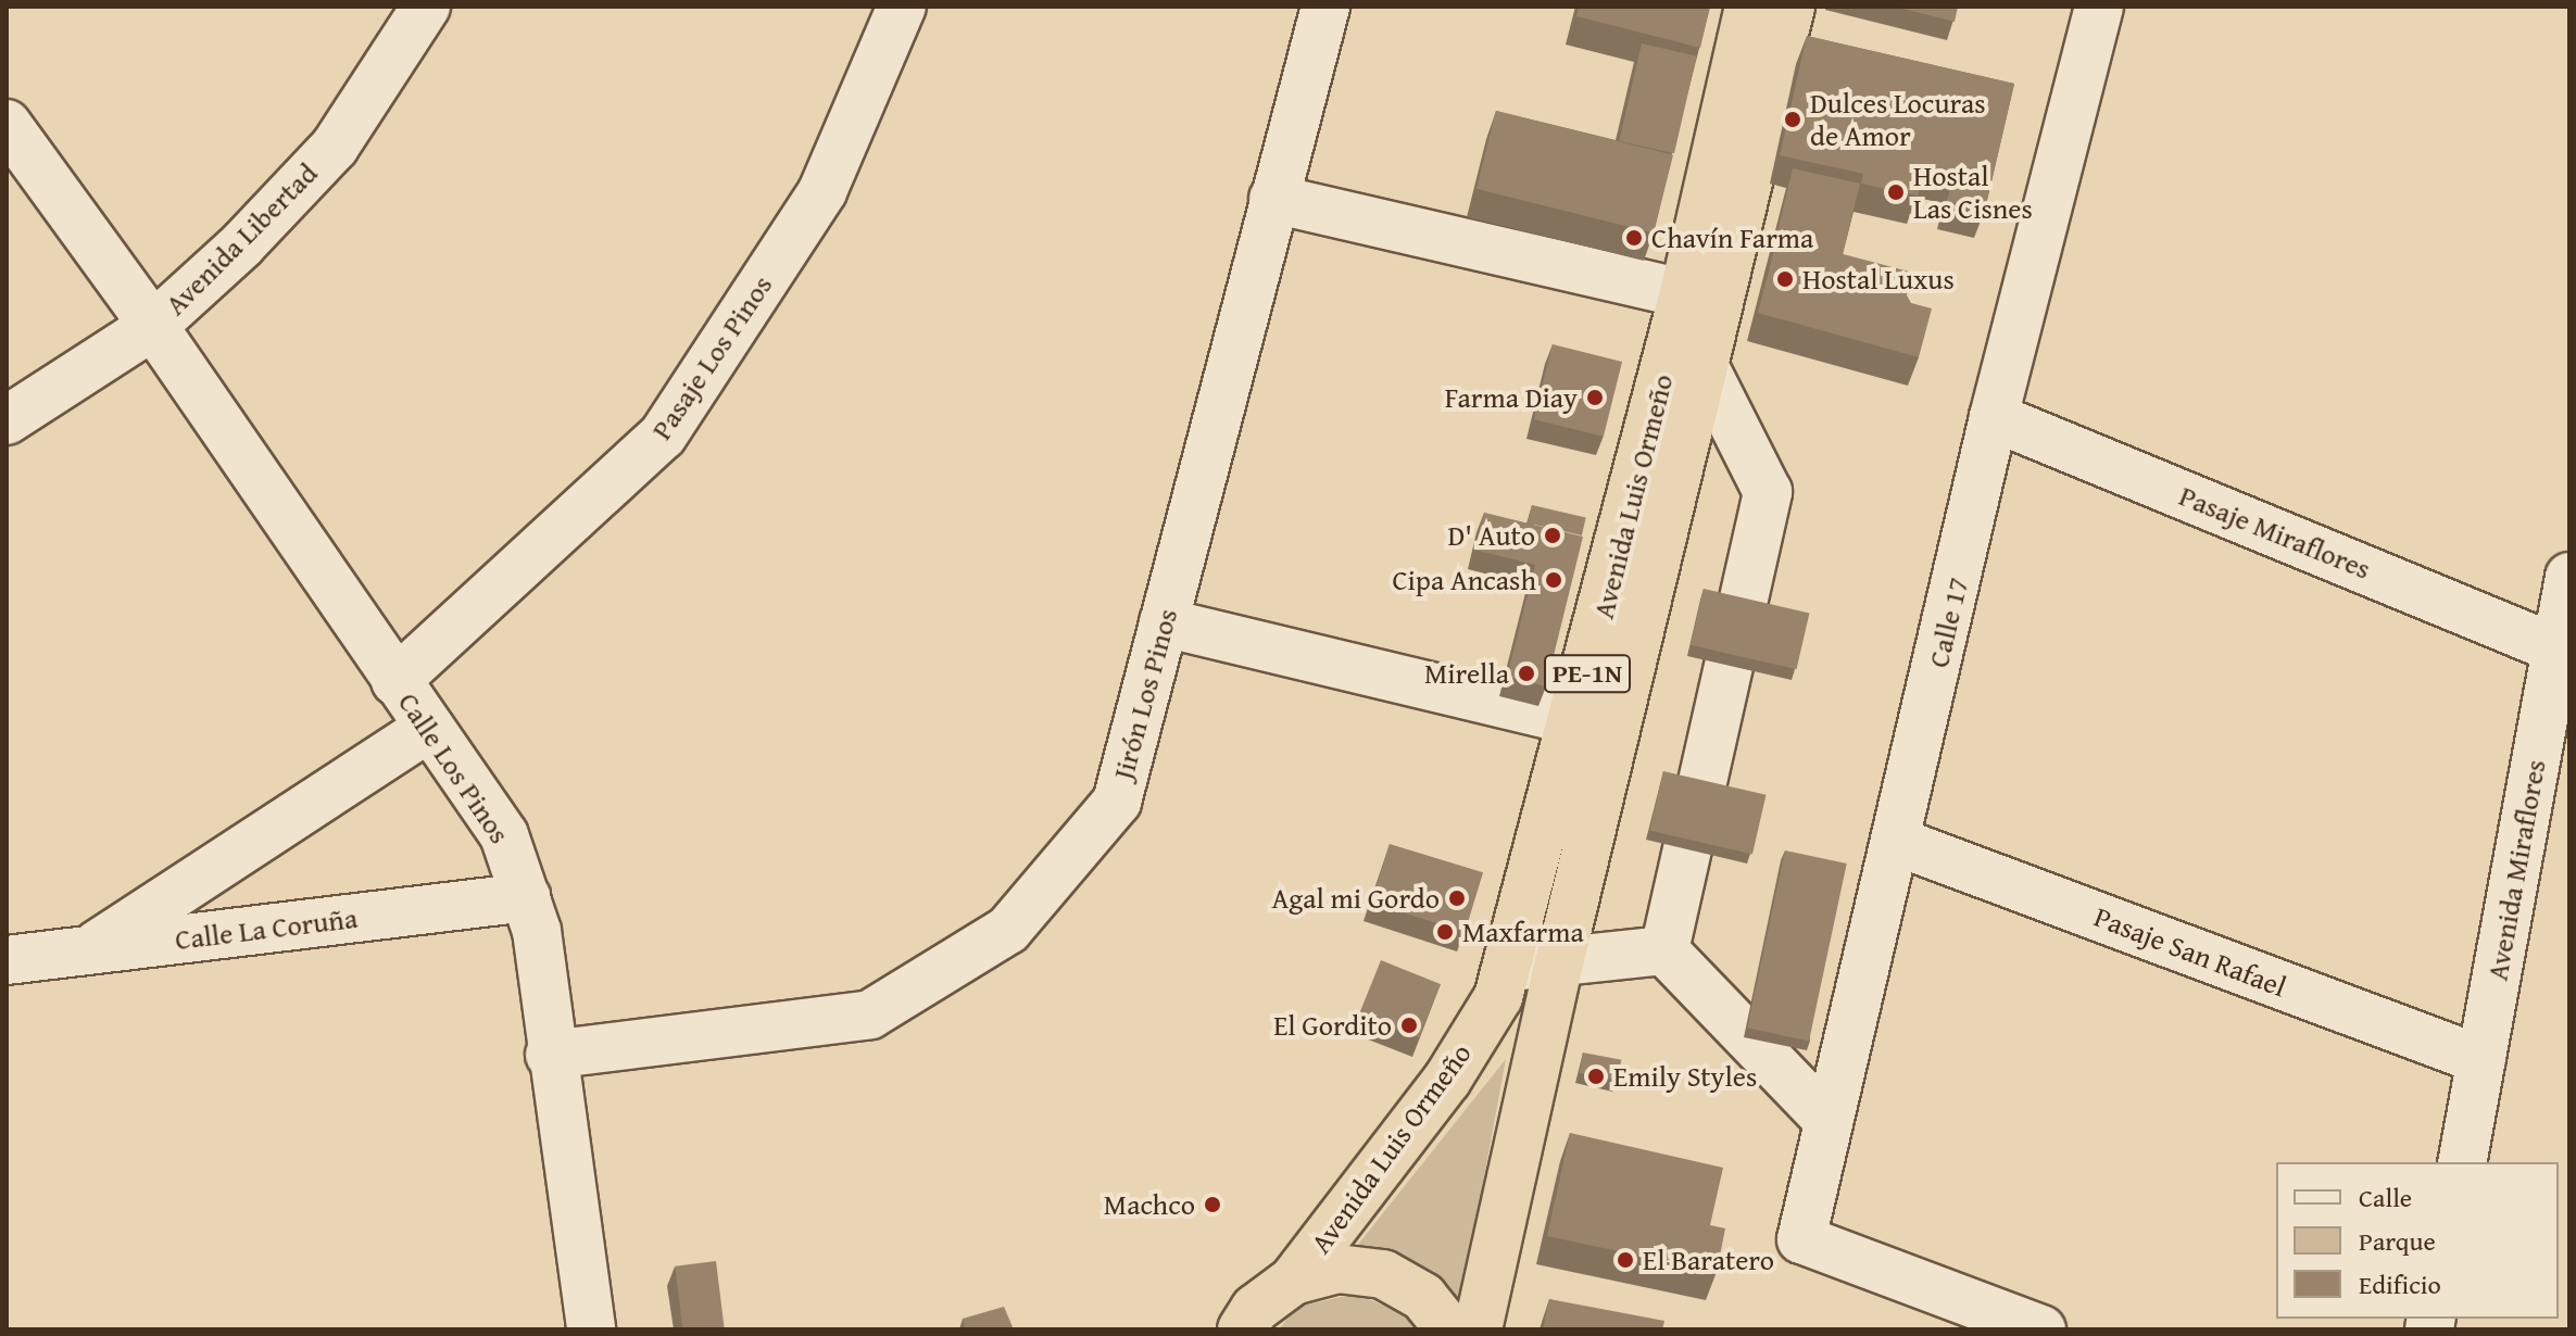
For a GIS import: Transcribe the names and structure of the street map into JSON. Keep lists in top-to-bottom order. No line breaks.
{"streets":{"highway":["Avenida Luis Ormeño","PE-1N"],"street":["Avenida Libertad","Pasaje Los Pinos","Pasaje Miraflores","Calle 17","Jirón Los Pinos","Calle Los Pinos","Avenida Miraflores","Calle La Coruña","Pasaje San Rafael"]},"crossings":[["Avenida Libertad","Calle Los Pinos"],["Pasaje Los Pinos","Calle Los Pinos"],["Avenida Luis Ormeño","PE-1N"],["Pasaje Miraflores","Calle 17"],["Pasaje Miraflores","Avenida Miraflores"],["Calle 17","Pasaje San Rafael"],["Jirón Los Pinos","Calle Los Pinos"],["Calle Los Pinos","Calle La Coruña"],["Avenida Miraflores","Pasaje San Rafael"]],"places":["Dulces Locuras de Amor","Hostal Las Cisnes","Chavín Farma","Hostal Luxus","Farma Diay","D' Auto","Cipa Ancash","Mirella","Agal mi Gordo","Maxfarma","El Gordito","Emily Styles","Machco","El Baratero"],"legend":["Calle","Parque","Edificio"]}
